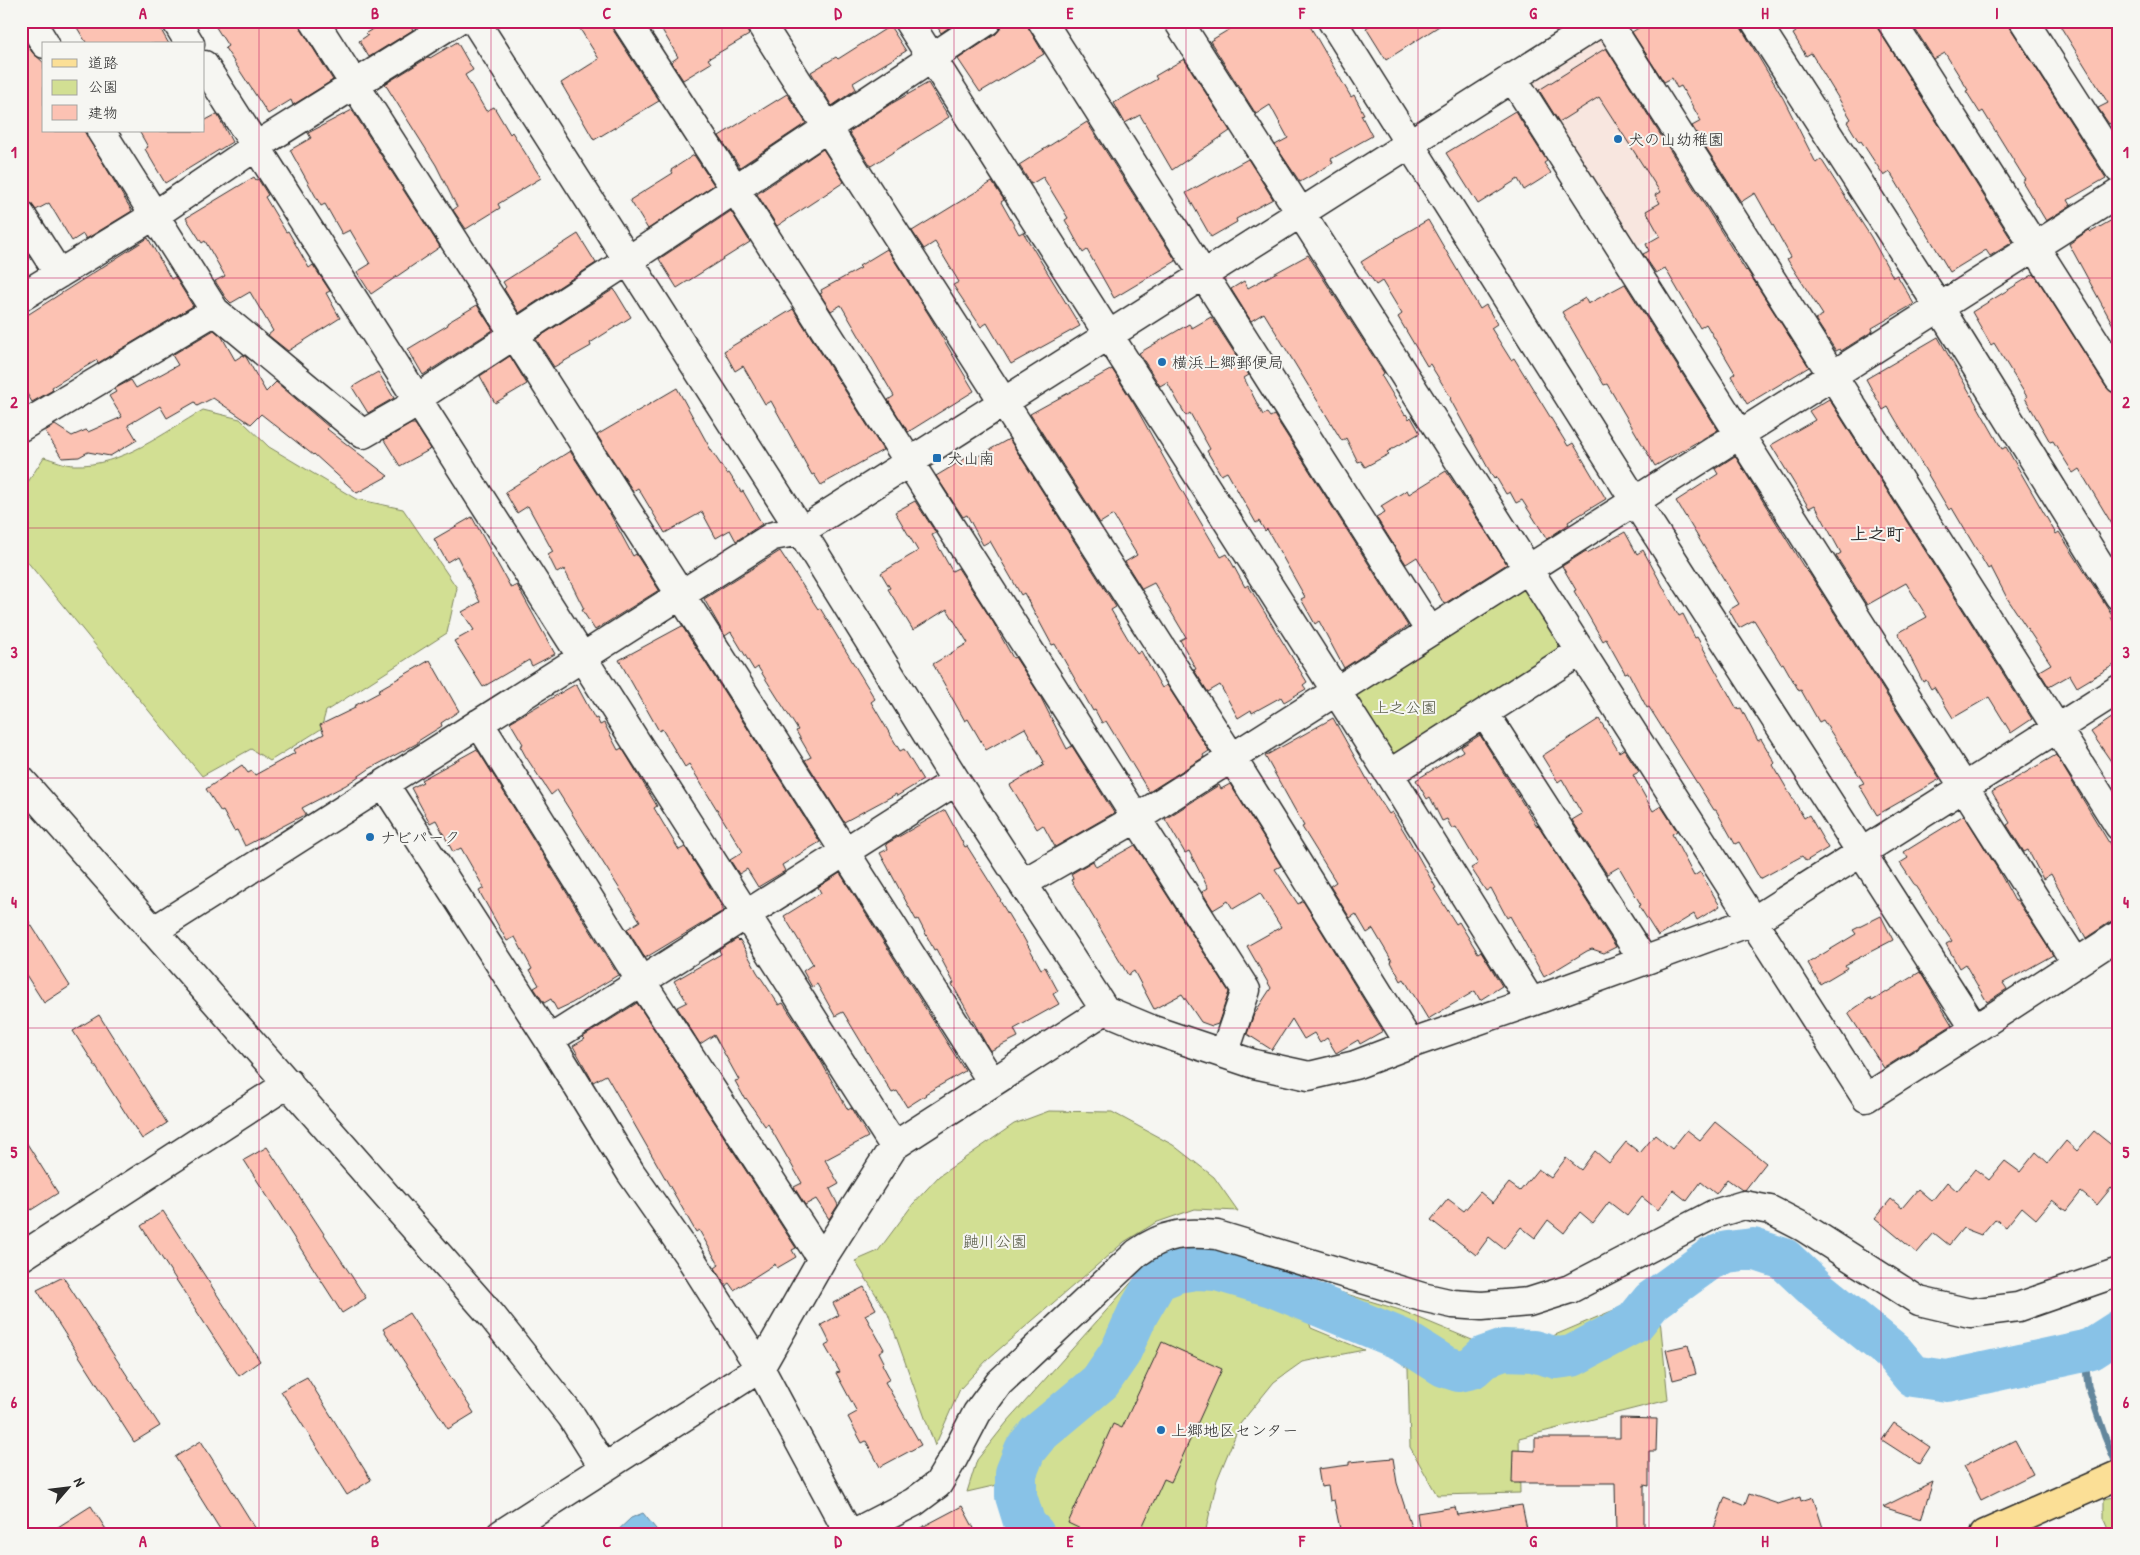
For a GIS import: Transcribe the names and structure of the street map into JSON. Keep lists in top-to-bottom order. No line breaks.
{"districts":["上之町"],"parks":["上之公園","鼬川公園"],"places":{"other":["犬の山幼稚園","横浜上郷郵便局","ナビパーク","上郷地区センター"],"transit":["犬山南"]},"legend":["道路","公園","建物"],"north":"top right","grid":{"columns":["A","B","C","D","E","F","G","H","I"],"rows":["1","2","3","4","5","6"]}}
